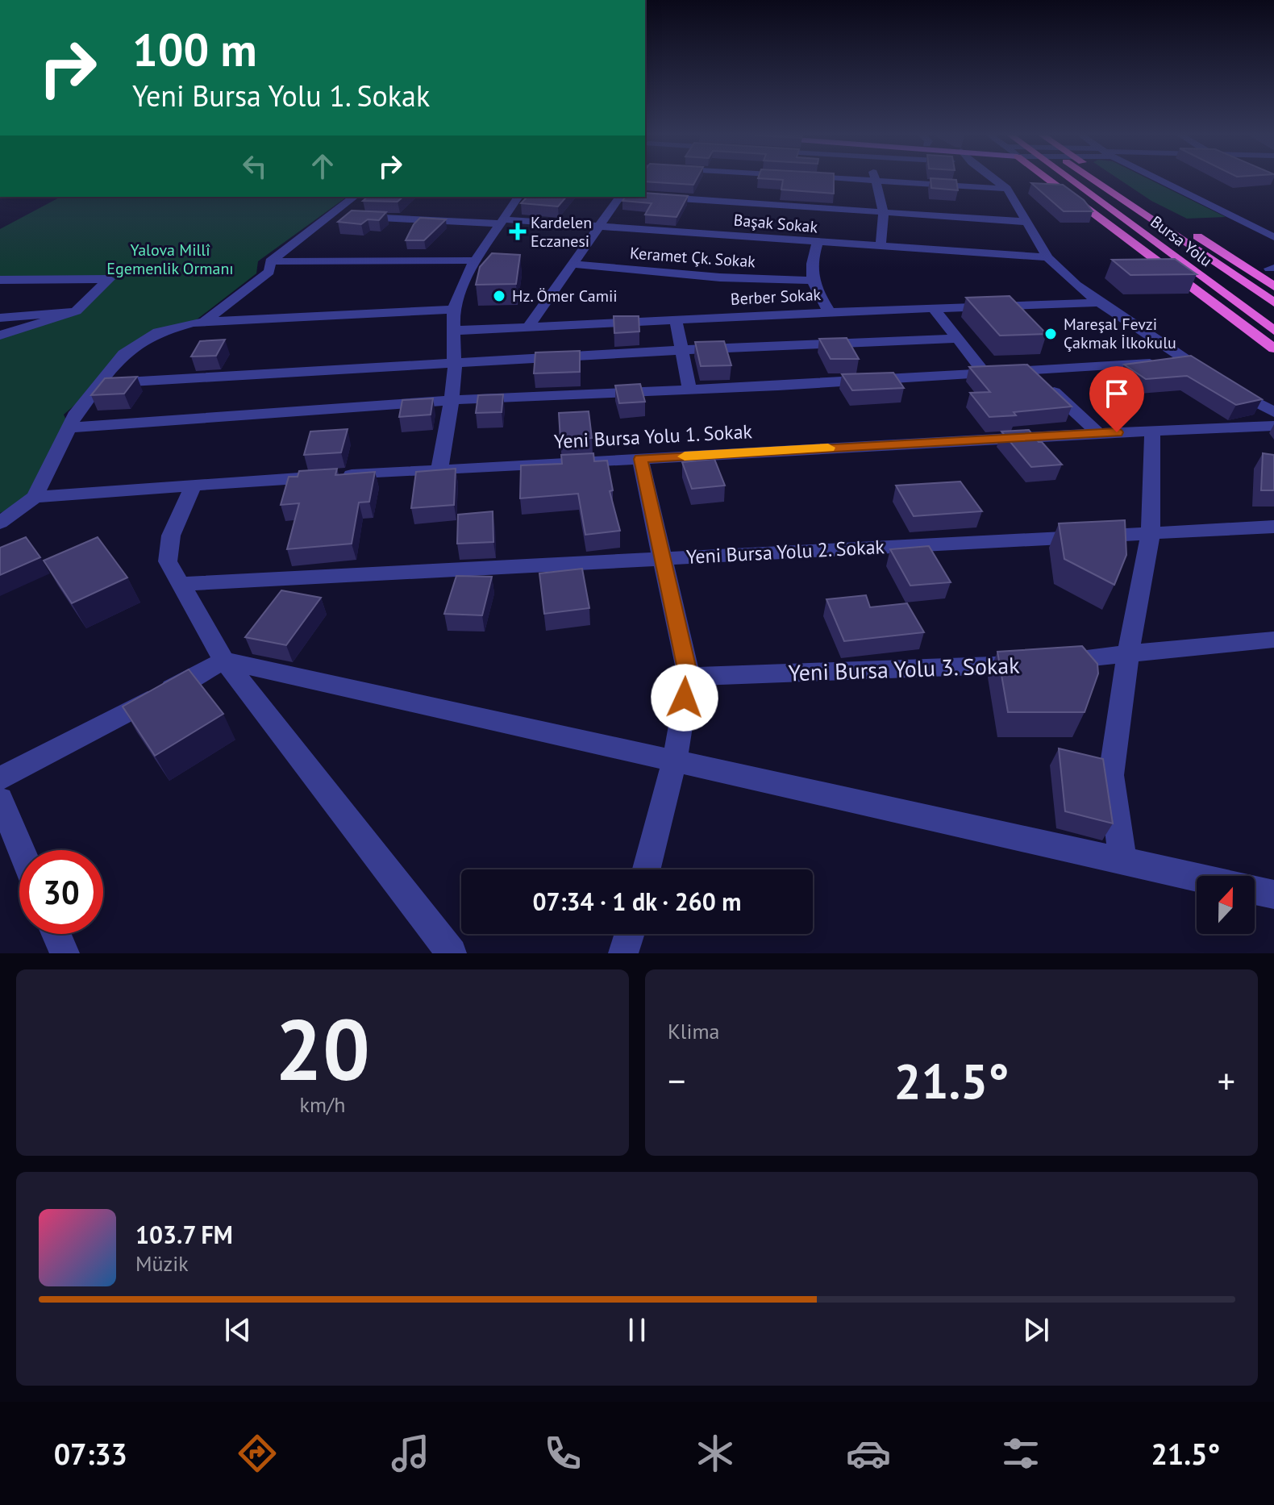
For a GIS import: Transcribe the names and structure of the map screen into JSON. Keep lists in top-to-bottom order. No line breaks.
{"streets":{"highway":["Bursa Yolu"],"street":["Başak Sokak","Keramet Çk. Sokak","Berber Sokak","Yeni Bursa Yolu 1. Sokak","Yeni Bursa Yolu 2. Sokak","Yeni Bursa Yolu 3. Sokak"]},"parks":["Yalova Millî Egemenlik Ormanı"],"places":{"health":["Kardelen Eczanesi"],"other":["Hz. Ömer Camii","Mareşal Fevzi Çakmak İlkokulu"]},"north":"top","page":{"turn":["100 m","Yeni Bursa Yolu 1. Sokak"],"limit":"30","trip":"07:34 · 1 dk · 260 m","tile":[["20","km/h"],"Klima"],"heat":["−","21.5°","+"],"song":["103.7 FM","Müzik"],"tabs":["07:33","21.5°"]}}
